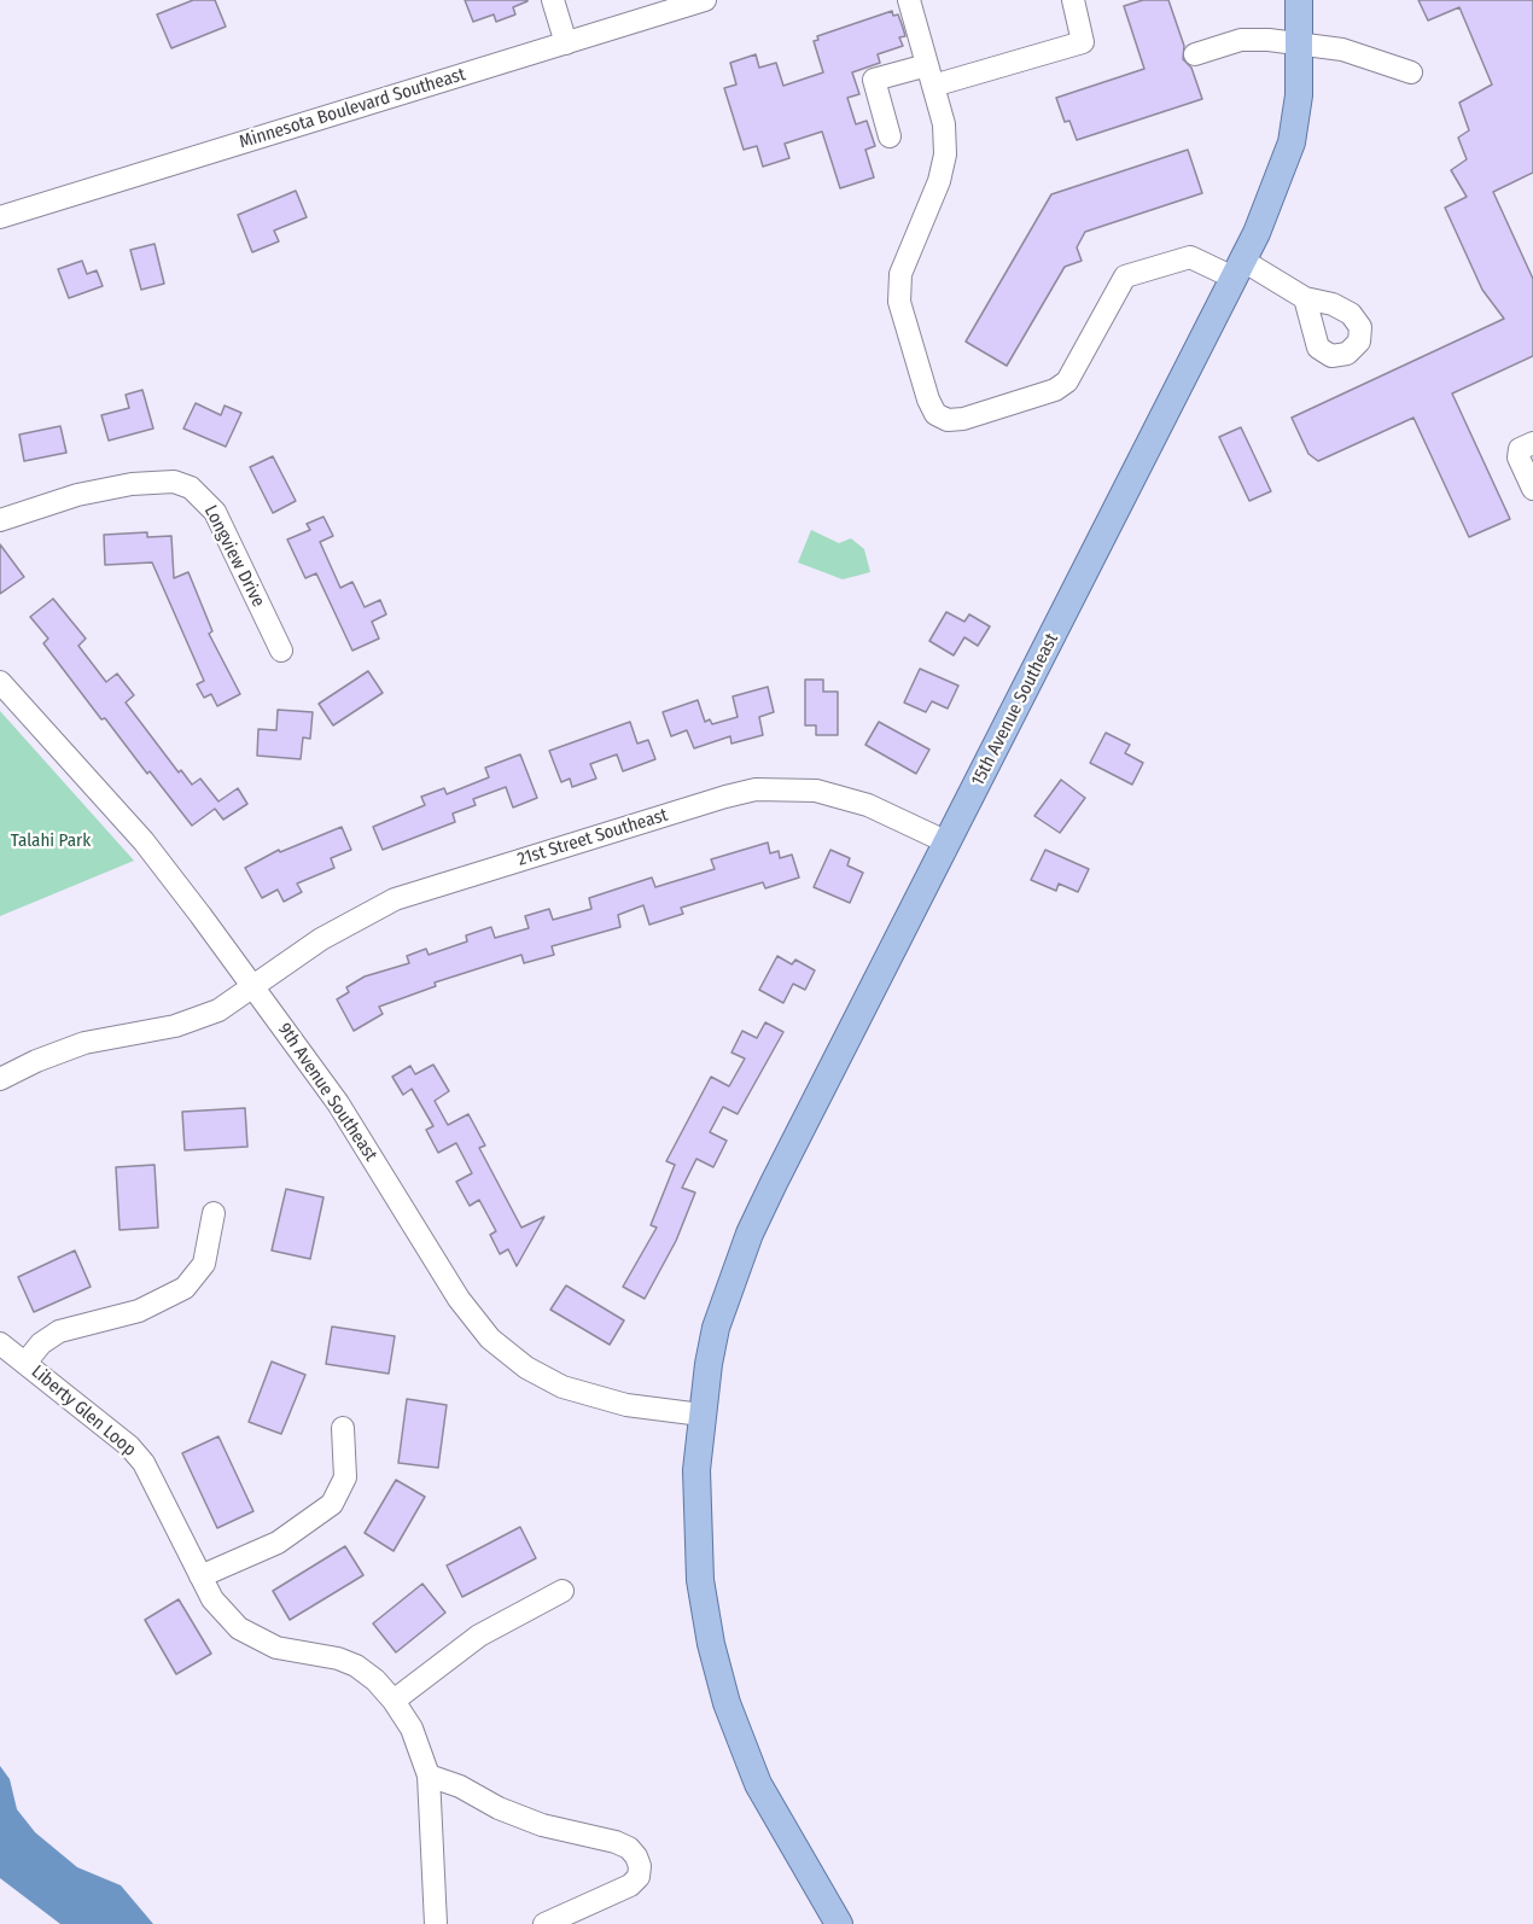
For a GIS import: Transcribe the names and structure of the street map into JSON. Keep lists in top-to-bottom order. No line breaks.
{"streets":{"main road":["15th Avenue Southeast"],"street":["Minnesota Boulevard Southeast","Longview Drive","21st Street Southeast","9th Avenue Southeast","Liberty Glen Loop"]},"crossings":[["15th Avenue Southeast","21st Street Southeast"],["15th Avenue Southeast","9th Avenue Southeast"],["21st Street Southeast","9th Avenue Southeast"]],"parks":["Talahi Park"]}
